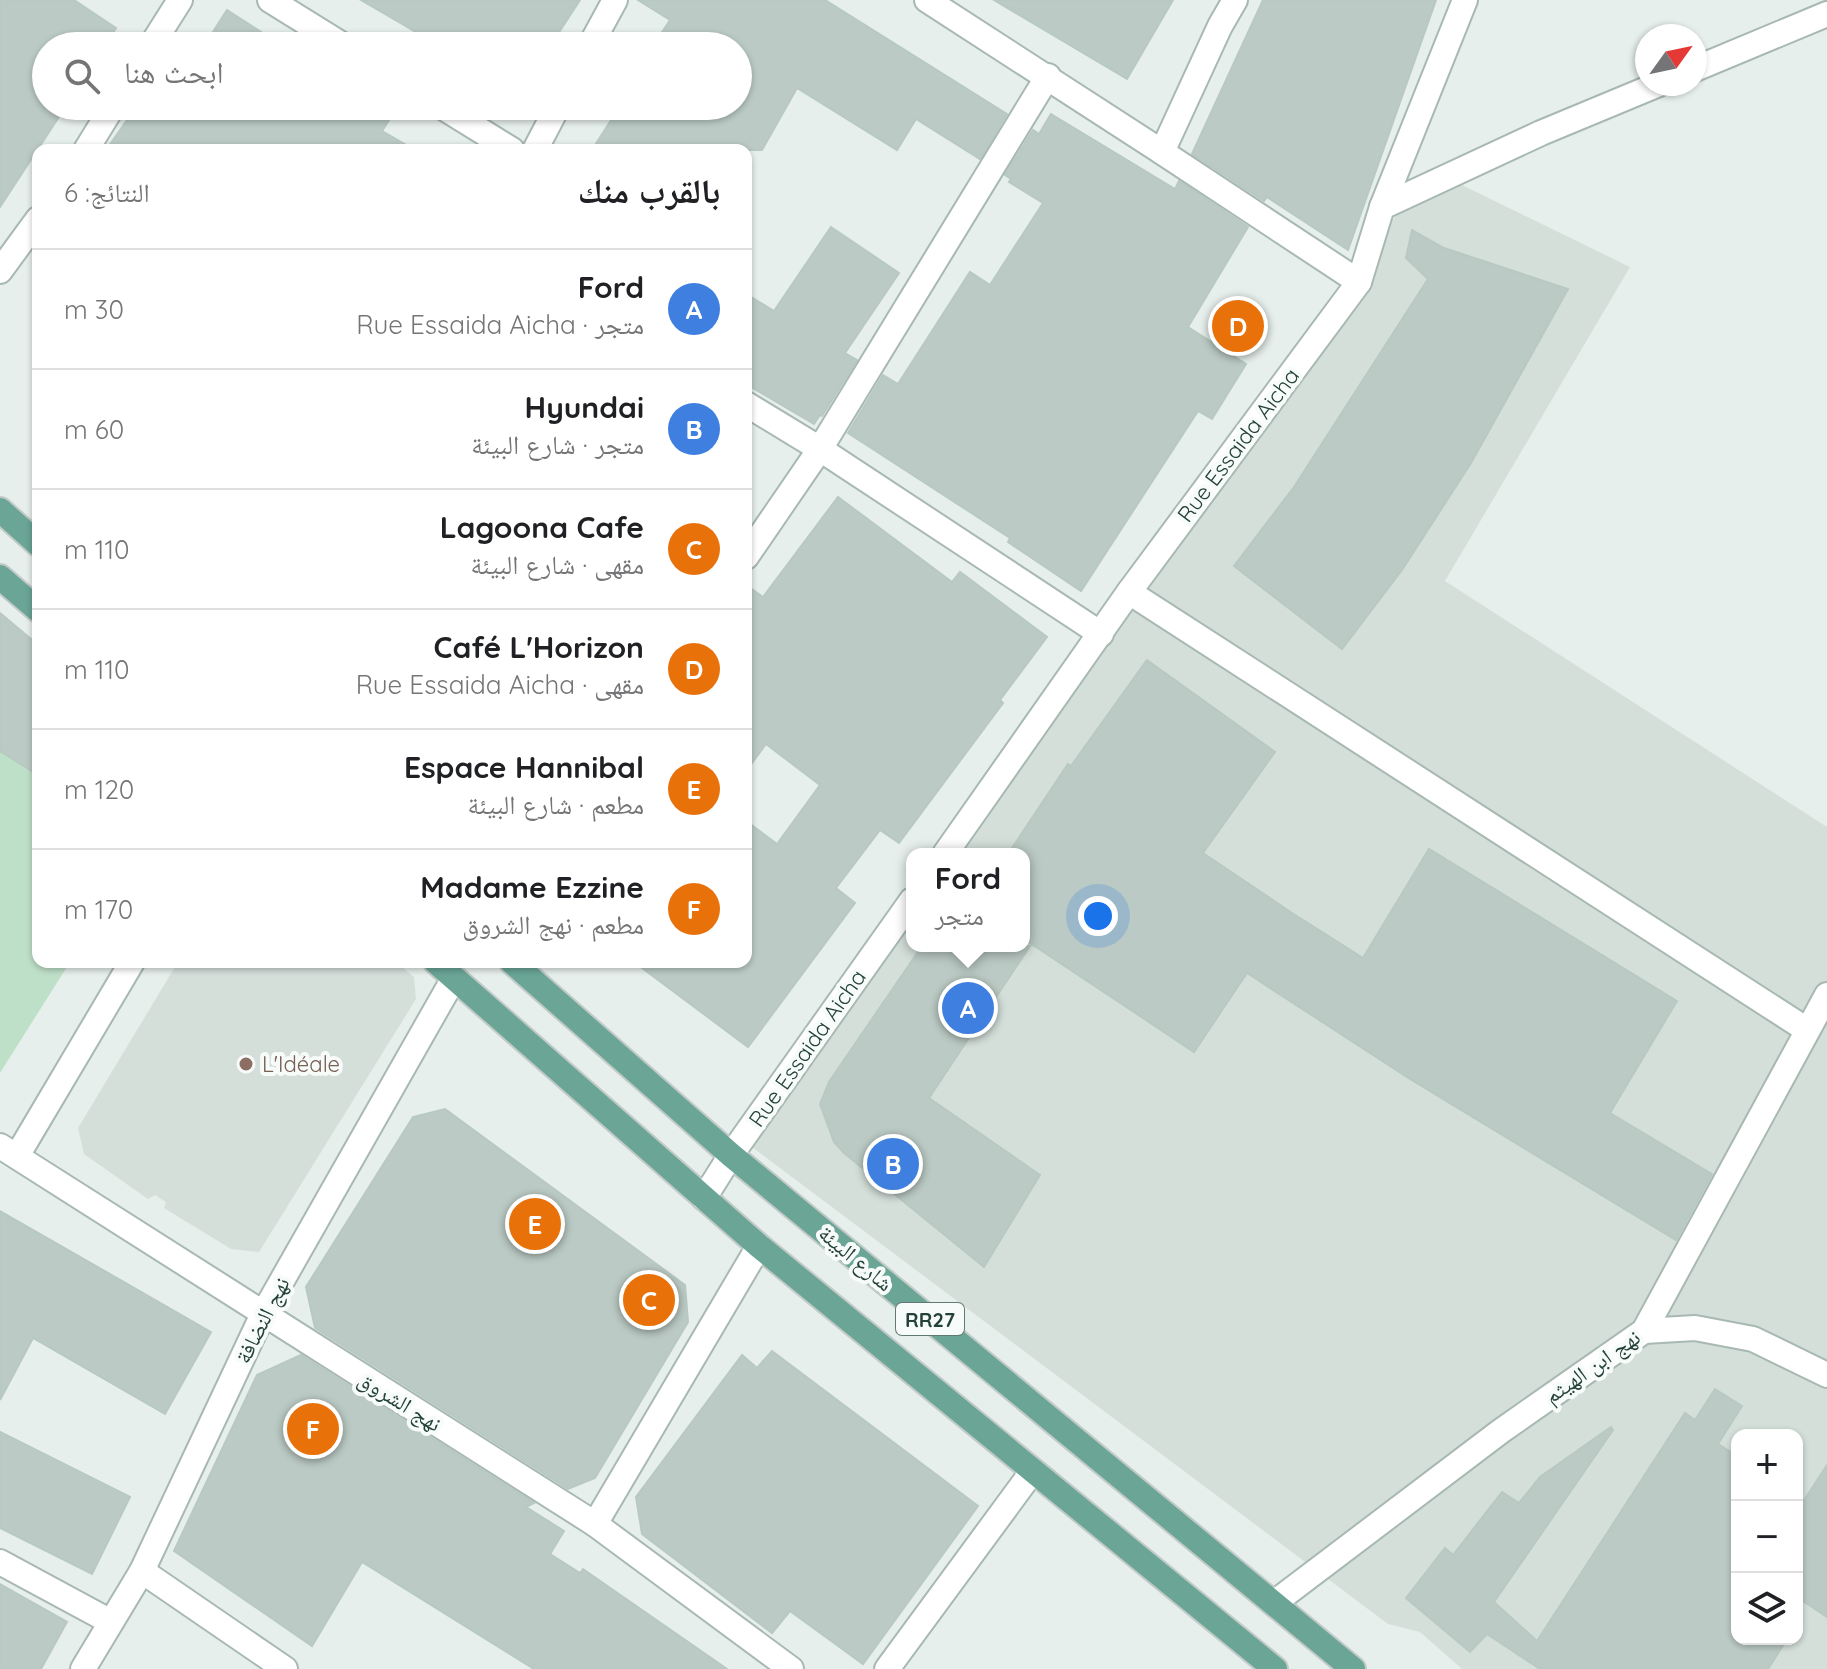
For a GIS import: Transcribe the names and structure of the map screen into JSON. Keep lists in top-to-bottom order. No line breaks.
{"streets":{"main road":["شارع البيئة","RR27"],"street":["Rue Essaida Aicha","نهج النضافة","نهج ابن الهيثم","نهج الشروق"]},"crossings":[["Rue Essaida Aicha","شارع البيئة"],["Rue Essaida Aicha","RR27"],["شارع البيئة","نهج ابن الهيثم"],["RR27","نهج النضافة"],["نهج النضافة","نهج الشروق"]],"places":["L'Idéale"],"north":"top right","page":{"search":"ابحث هنا","heading":["بالقرب منك","النتائج: 6"],"list":[{"mark":"A","name":"Ford","note":"متجر · Rue Essaida Aicha","value":"30 m"},{"mark":"B","name":"Hyundai","note":"متجر · شارع البيئة","value":"60 m"},{"mark":"C","name":"Lagoona Cafe","note":"مقهى · شارع البيئة","value":"110 m"},{"mark":"D","name":"Café L'Horizon","note":"مقهى · Rue Essaida Aicha","value":"110 m"},{"mark":"E","name":"Espace Hannibal","note":"مطعم · شارع البيئة","value":"120 m"},{"mark":"F","name":"Madame Ezzine","note":"مطعم · نهج الشروق","value":"170 m"}],"pins":["D","A","B","E","C","F"],"popup":["Ford","متجر"],"map_buttons":["+","−"]}}
